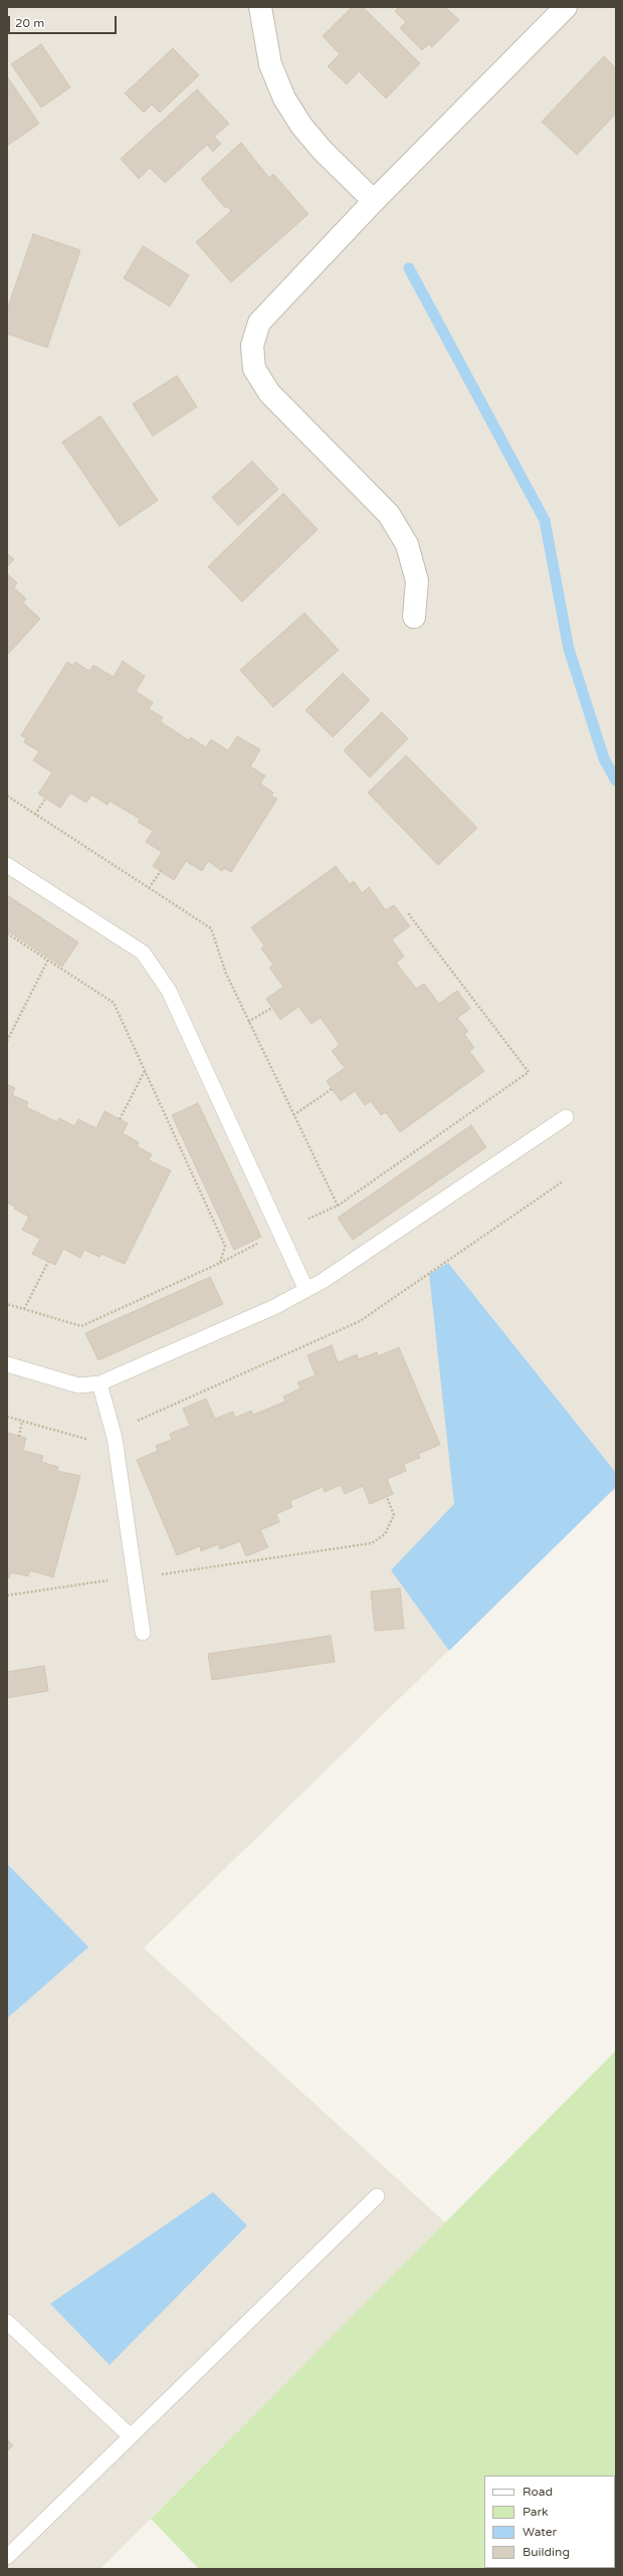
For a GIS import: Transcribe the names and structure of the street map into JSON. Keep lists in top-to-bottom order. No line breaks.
{"legend":["Road","Park","Water","Building"],"scale_bar":"20 m"}
